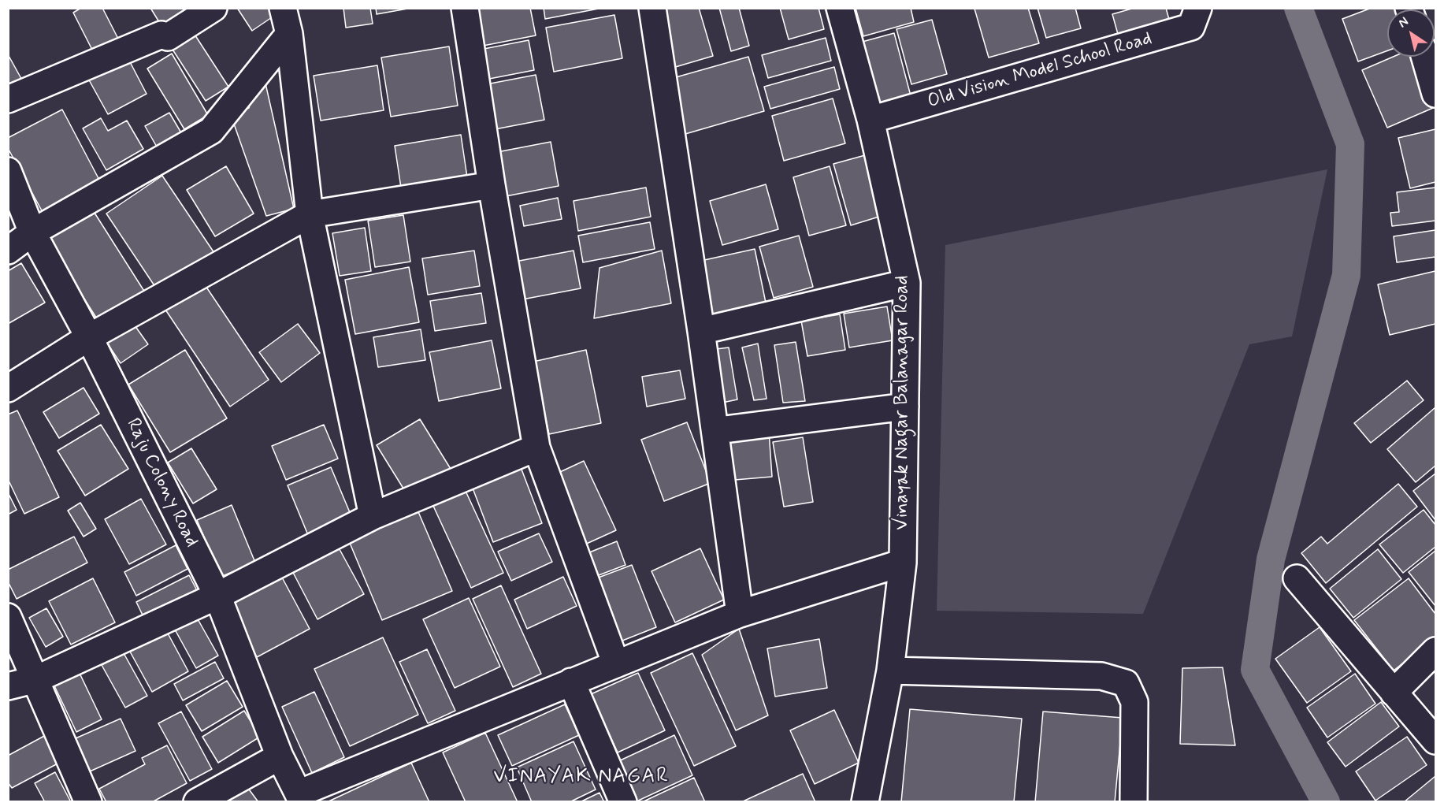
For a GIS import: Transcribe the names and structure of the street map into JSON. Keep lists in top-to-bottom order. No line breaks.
{"streets":{"street":["Old Vision Model School Road","Vinayak Nagar Balanagar Road","Raju Colony Road"]},"crossings":[["Old Vision Model School Road","Vinayak Nagar Balanagar Road"]],"districts":["VINAYAK NAGAR"],"north":"top left"}
